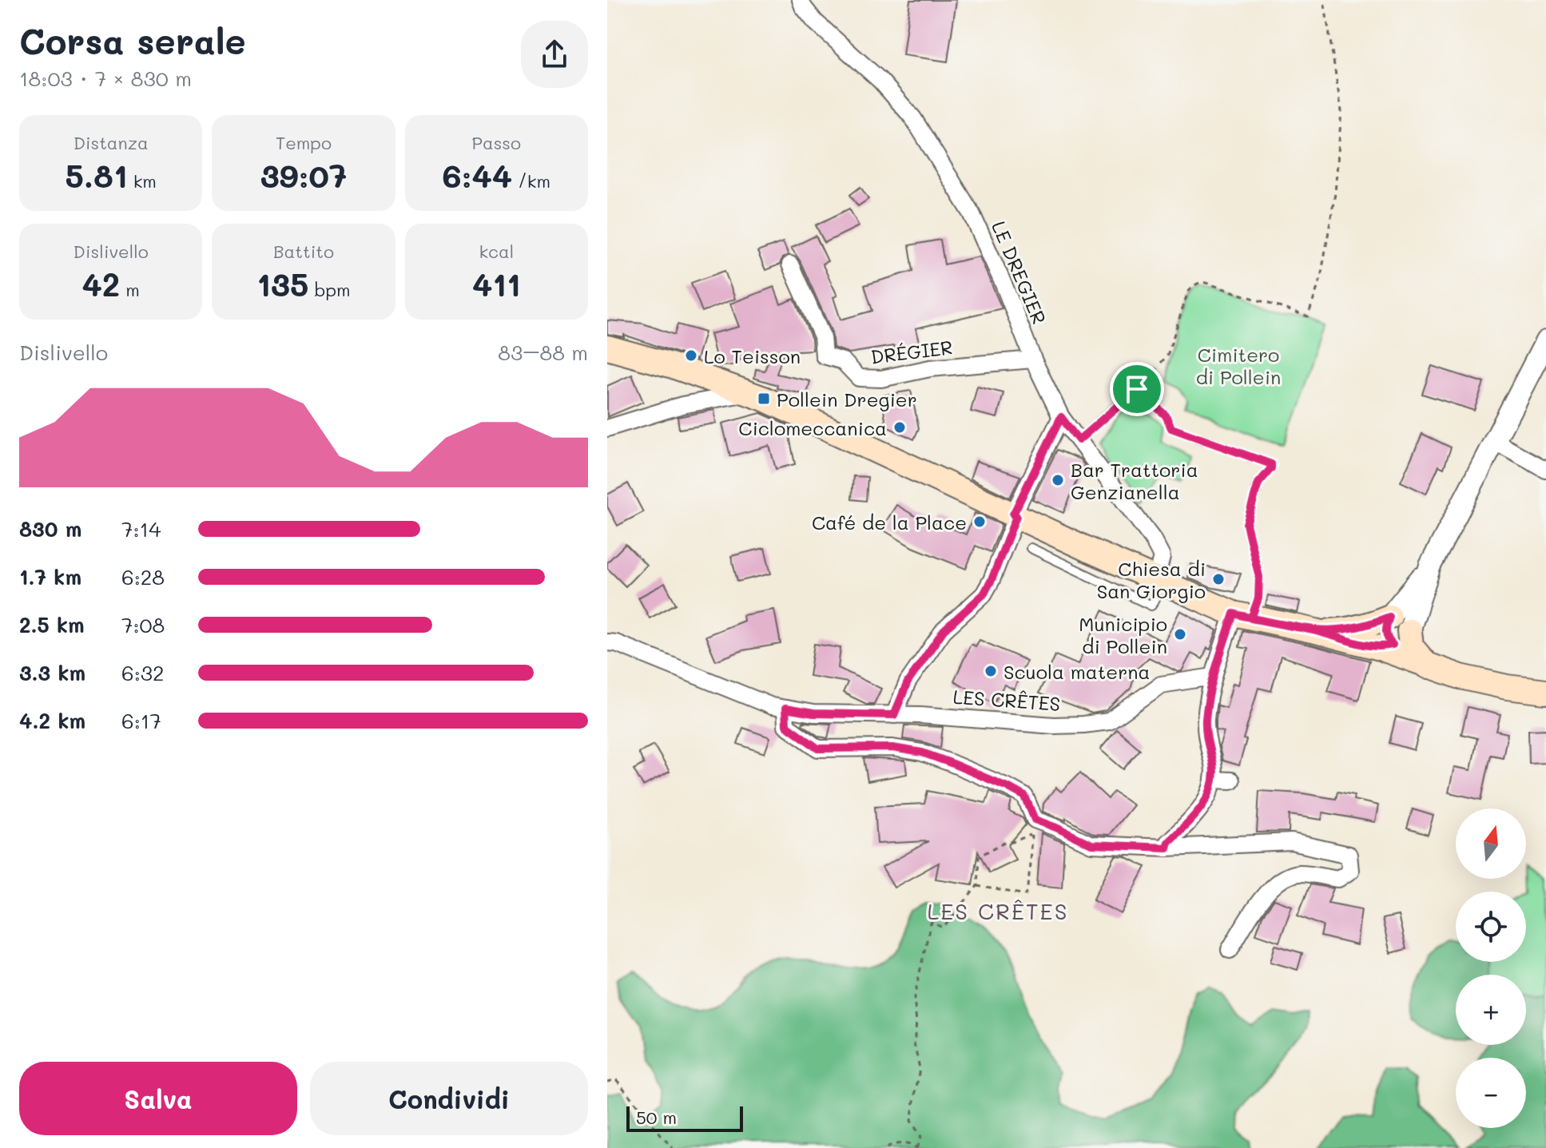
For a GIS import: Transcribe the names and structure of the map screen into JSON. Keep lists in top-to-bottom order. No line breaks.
{"streets":{"street":["LE DREGIER","DRÉGIER","LES CRÊTES"]},"crossings":[["LE DREGIER","DRÉGIER"]],"districts":["LES CRÊTES"],"parks":["Cimitero di Pollein"],"places":{"other":["Lo Teisson","Ciclomeccanica","Bar Trattoria Genzianella","Café de la Place","Chiesa di San Giorgio","Municipio di Pollein","Scuola materna"],"transit":["Pollein Dregier"]},"scale_bar":"50 m","north":"top","page":{"heading":["Corsa serale","18:03 · 7 × 830 m"],"stats":[["Distanza","5.81 km"],["Tempo","39:07"],["Passo","6:44 /km"],["Dislivello","42 m"],["Battito","135 bpm"],["kcal","411"]],"chart":["Dislivello","83–88 m"],"list":[{"name":"830 m","note":"7:14"},{"name":"1.7 km","note":"6:28"},{"name":"2.5 km","note":"7:08"},{"name":"3.3 km","note":"6:32"},{"name":"4.2 km","note":"6:17"}],"map_buttons":["+","−"],"buttons":["Salva","Condividi"],"scale":"50 m"}}
